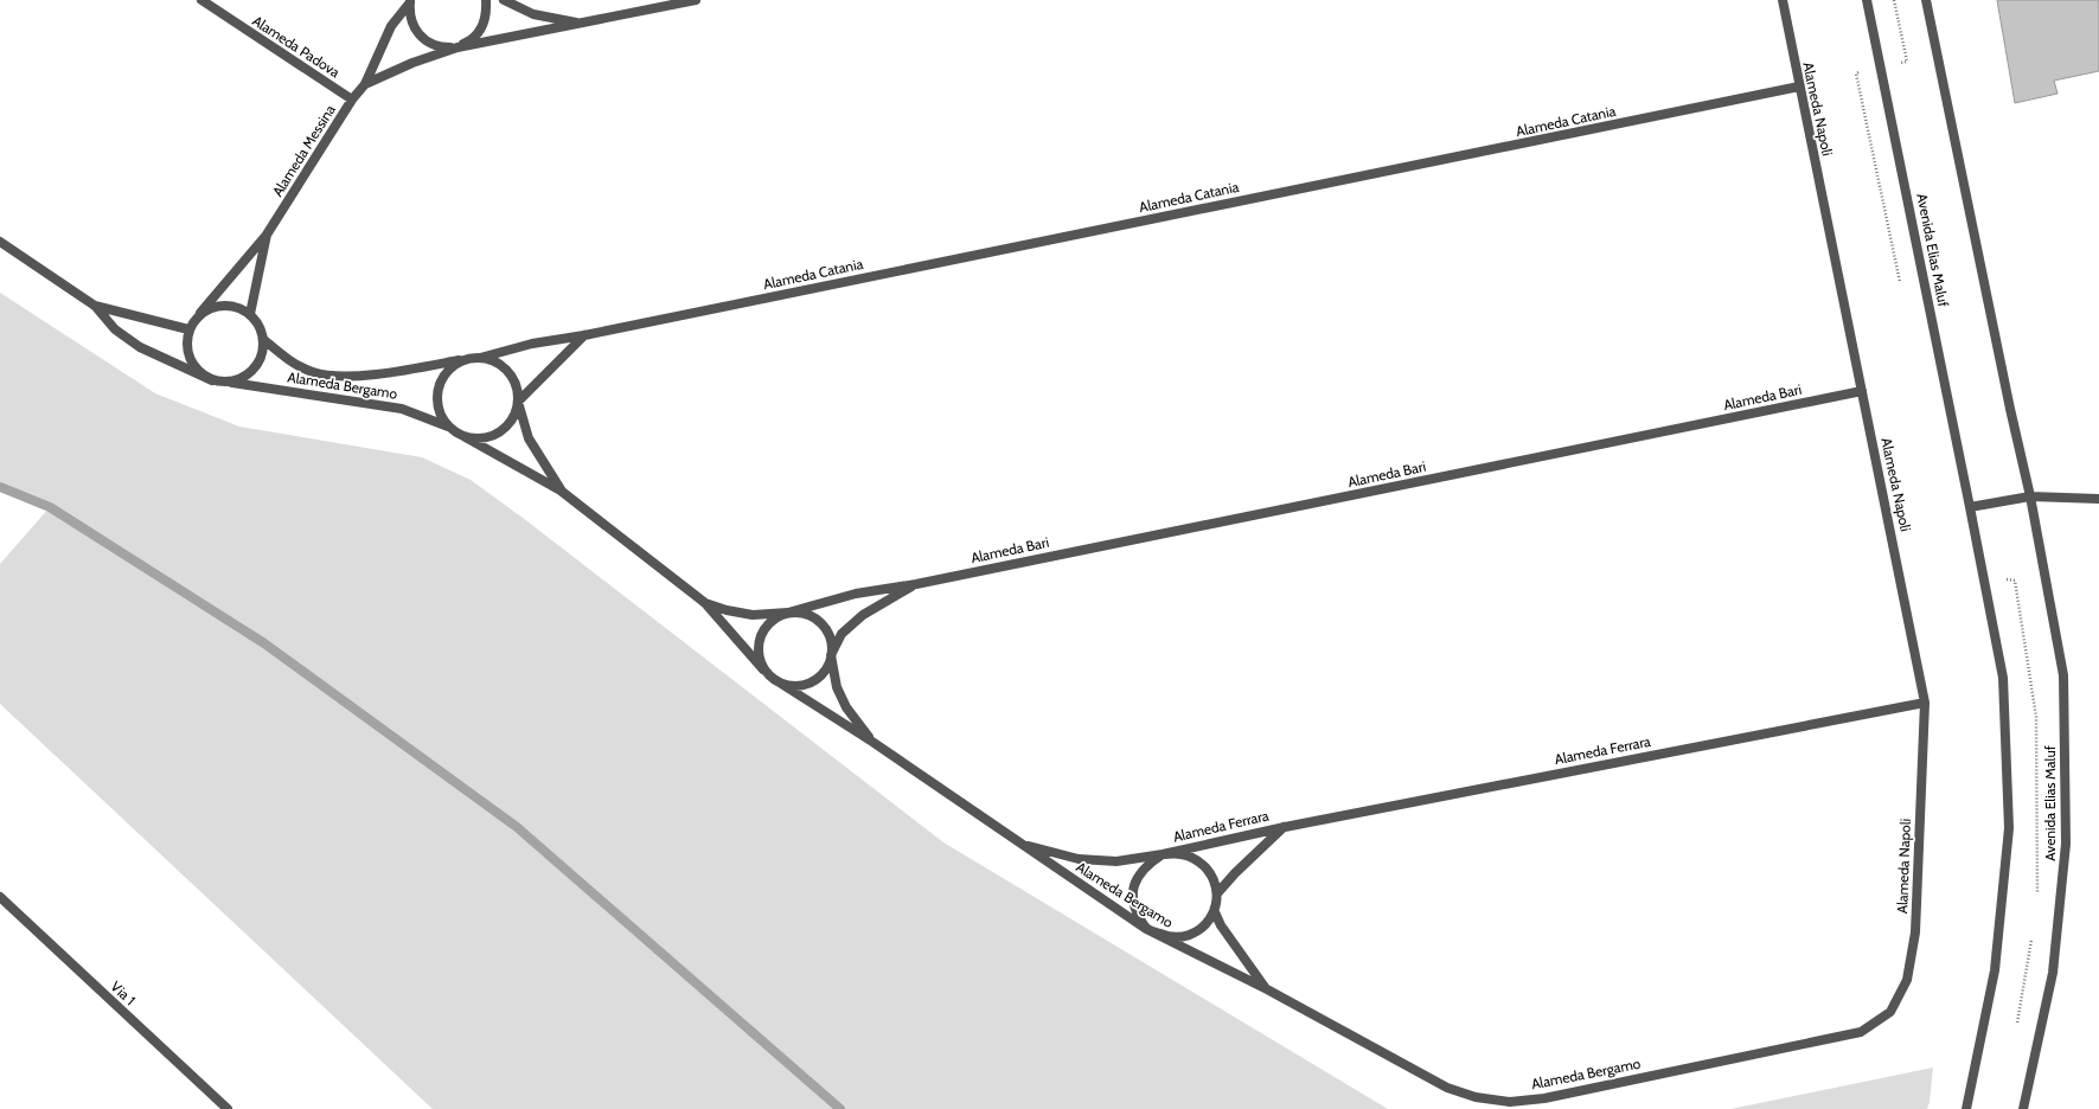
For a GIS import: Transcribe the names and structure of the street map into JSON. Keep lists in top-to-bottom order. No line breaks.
{"streets":{"street":["Alameda Padova","Alameda Napoli","Alameda Catania","Alameda Messina","Avenida Elias Maluf","Alameda Bergamo","Alameda Bari","Alameda Ferrara","Via 1"]},"crossings":[["Alameda Padova","Alameda Messina"],["Alameda Napoli","Alameda Catania"],["Alameda Napoli","Alameda Bergamo"],["Alameda Napoli","Alameda Bari"],["Alameda Napoli","Alameda Ferrara"],["Alameda Catania","Alameda Bergamo"],["Alameda Messina","Alameda Bergamo"],["Alameda Bergamo","Alameda Bari"],["Alameda Bergamo","Alameda Ferrara"]]}
